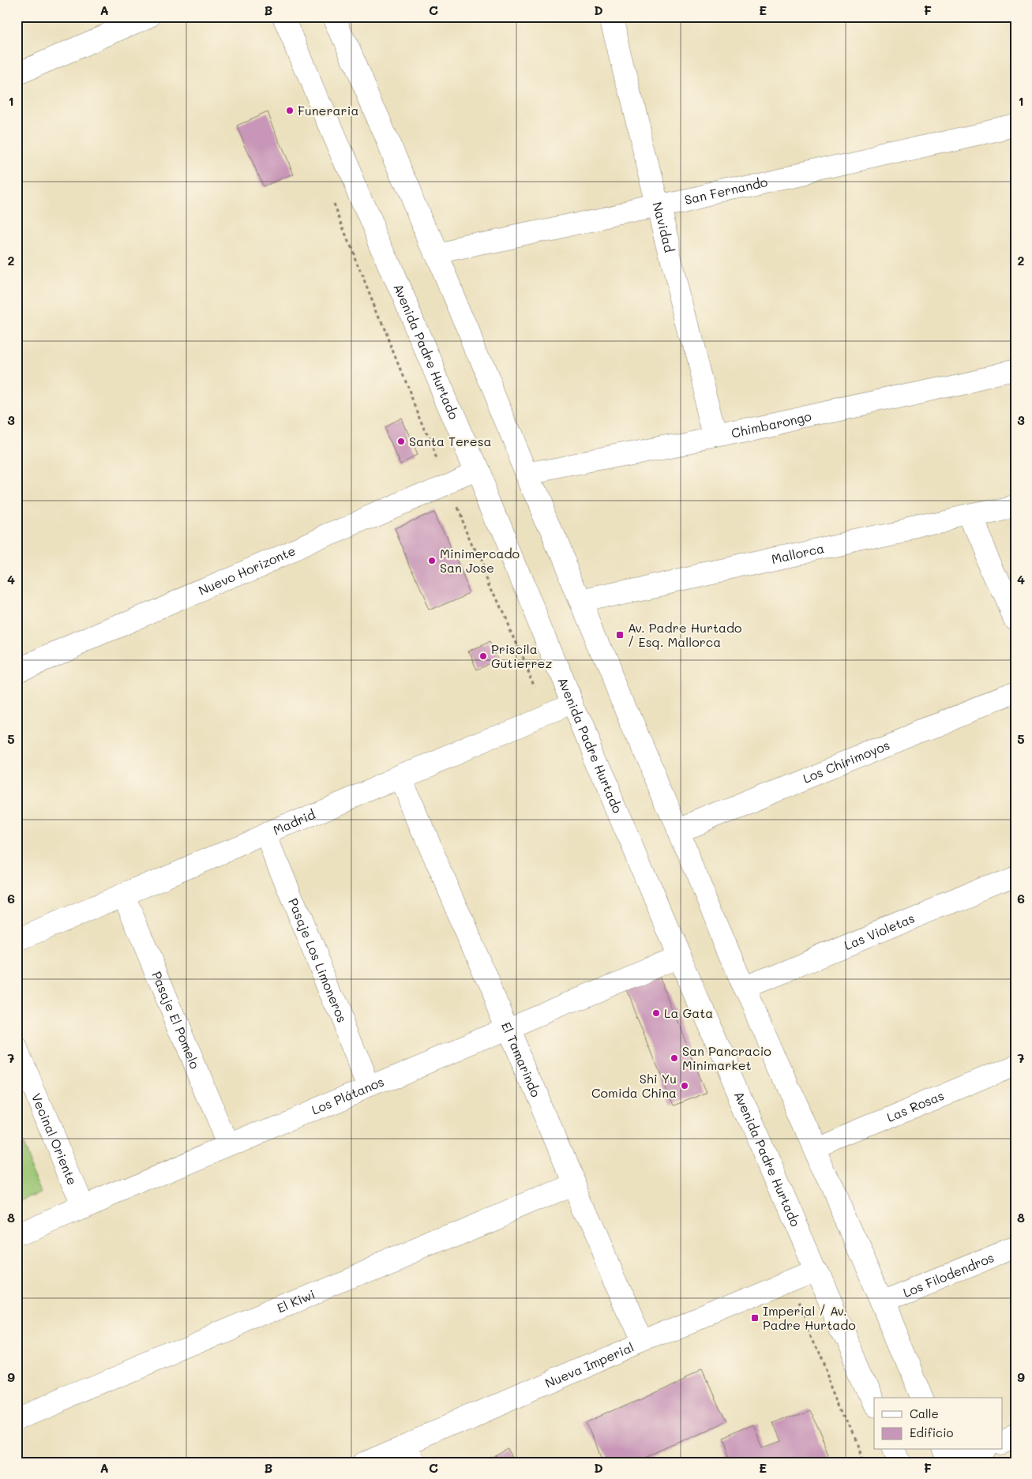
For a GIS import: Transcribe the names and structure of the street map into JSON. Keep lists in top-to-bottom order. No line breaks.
{"streets":{"street":["San Fernando","Navidad","Avenida Padre Hurtado","Chimbarongo","Mallorca","Nuevo Horizonte","Los Chirimoyos","Madrid","Las Violetas","Pasaje Los Limoneros","Pasaje El Pomelo","El Tamarindo","Los Plátanos","Las Rosas","Vecinal Oriente","Los Filodendros","El Kiwi","Nueva Imperial"]},"crossings":[["San Fernando","Navidad"],["Navidad","Chimbarongo"],["Avenida Padre Hurtado","Nuevo Horizonte"],["Avenida Padre Hurtado","Madrid"],["Avenida Padre Hurtado","Los Plátanos"],["Avenida Padre Hurtado","Nueva Imperial"],["Madrid","Pasaje Los Limoneros"],["Madrid","Pasaje El Pomelo"],["Madrid","El Tamarindo"],["Pasaje Los Limoneros","Los Plátanos"],["Pasaje El Pomelo","Los Plátanos"],["El Tamarindo","Los Plátanos"],["El Tamarindo","El Kiwi"],["El Tamarindo","Nueva Imperial"],["Los Plátanos","Vecinal Oriente"]],"places":{"other":["Funeraria","Santa Teresa","Minimercado San Jose","Priscila Gutierrez","La Gata","San Pancracio Minimarket","Shi Yu Comida China"],"transit":["Av. Padre Hurtado / Esq. Mallorca","Imperial / Av. Padre Hurtado"]},"legend":["Calle","Edificio"],"grid":{"columns":["A","B","C","D","E","F"],"rows":["1","2","3","4","5","6","7","8","9"]}}
